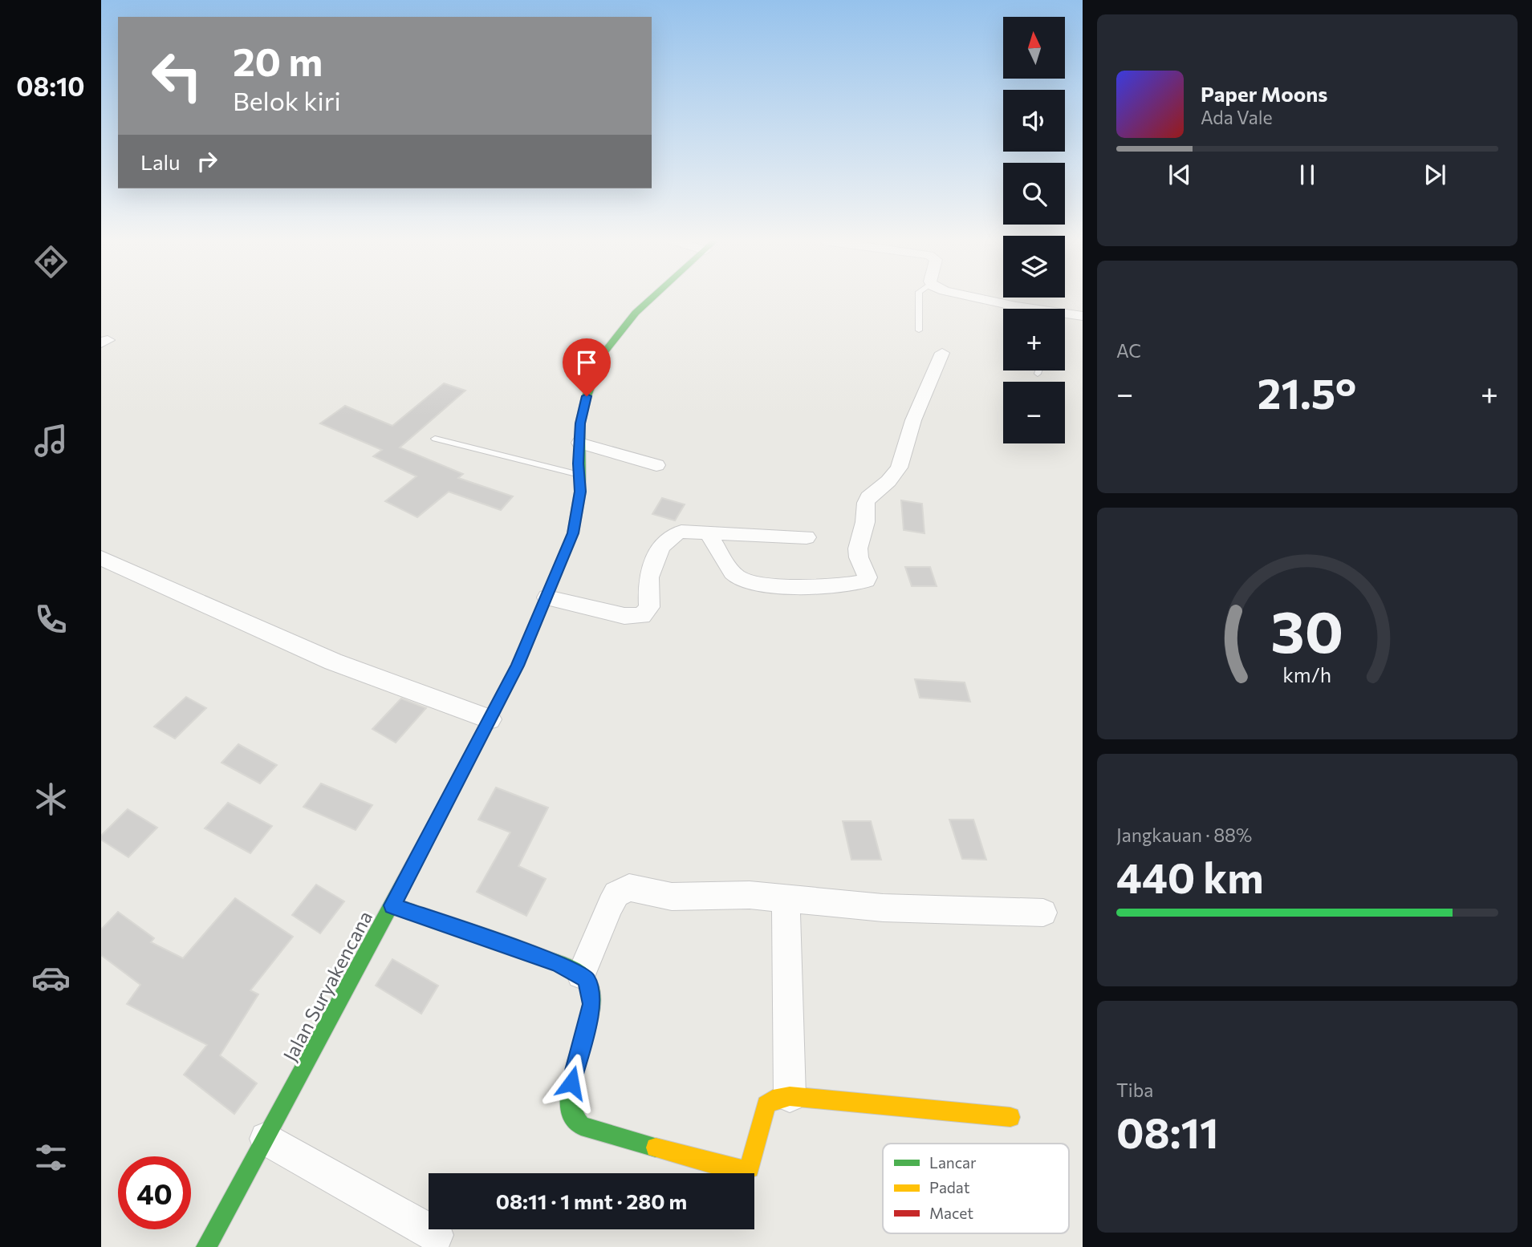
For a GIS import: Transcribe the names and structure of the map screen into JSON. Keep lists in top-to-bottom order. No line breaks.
{"streets":{"street":["Jalan Suryakencana"]},"legend":["Lancar","Padat","Macet"],"north":"top","page":{"tabs":"08:10","map_buttons":["+","−"],"turn":["20 m","Belok kiri"],"song":["Paper Moons","Ada Vale"],"then":"Lalu","tile":["AC",["Jangkauan · 88%","440 km"],["Tiba","08:11"]],"heat":["−","21.5°","+"],"limit":"40","trip":"08:11 · 1 mnt · 280 m","gauge":["30","km/h"]}}
